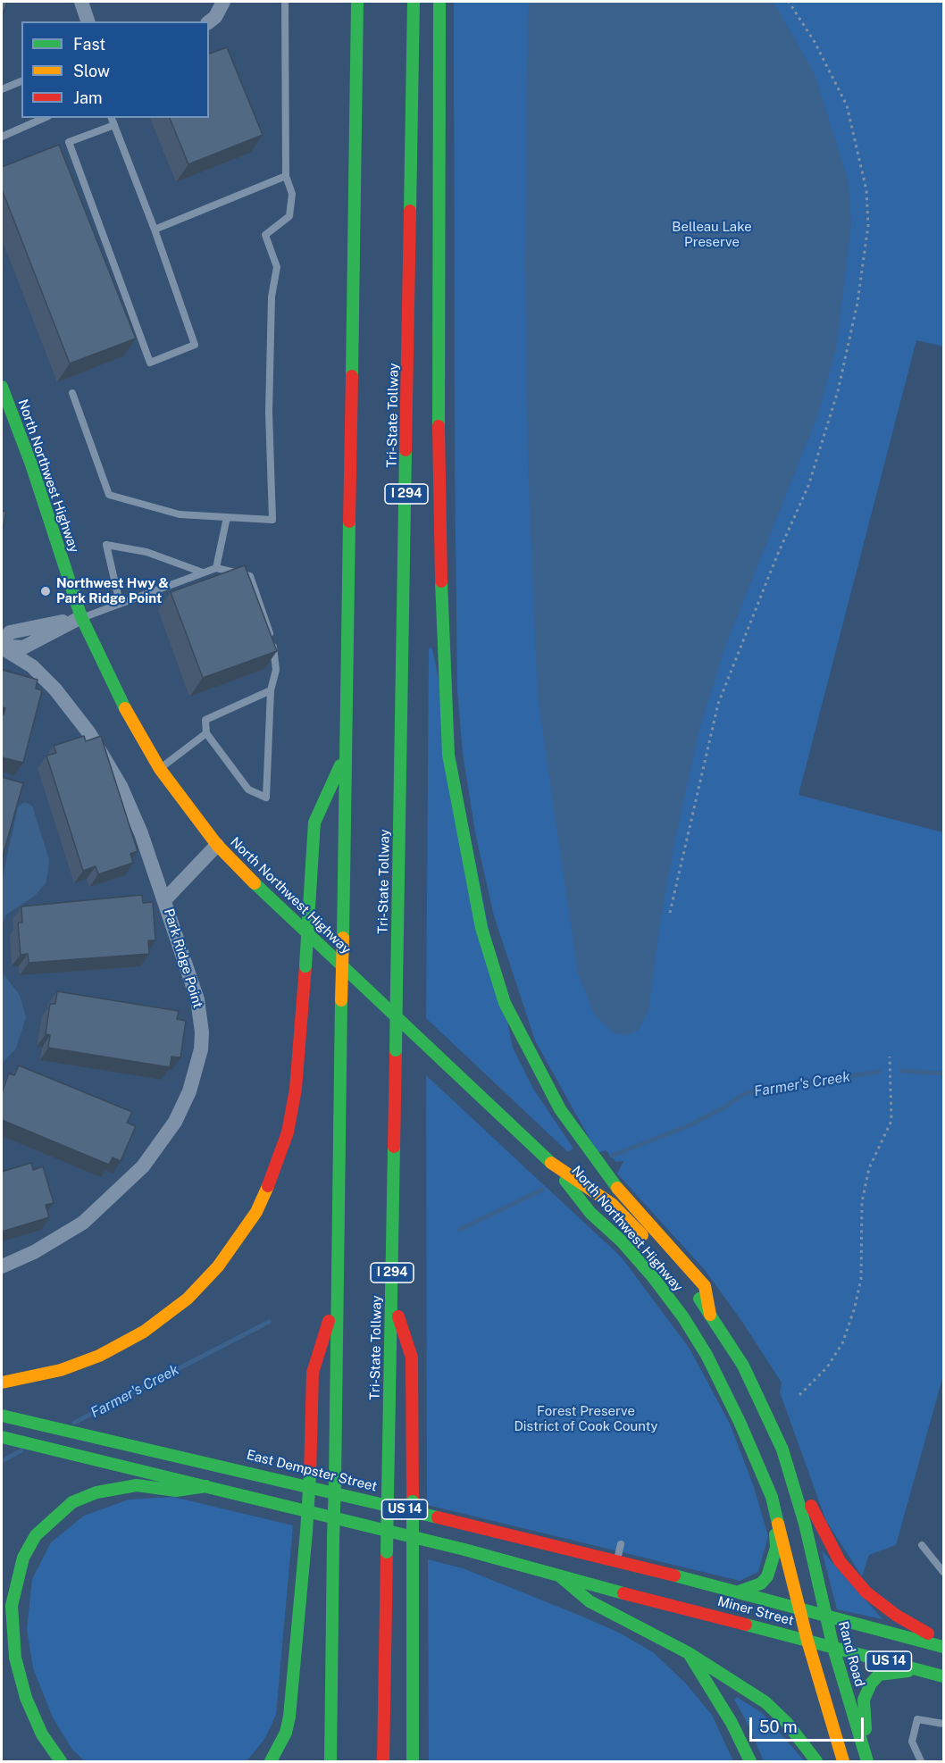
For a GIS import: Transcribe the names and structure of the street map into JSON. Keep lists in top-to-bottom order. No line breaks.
{"streets":{"main road":["Tri-State Tollway","North Northwest Highway","I 294","East Dempster Street","US 14","Miner Street","Rand Road"],"street":["Park Ridge Point"]},"crossings":[["North Northwest Highway","Park Ridge Point"],["North Northwest Highway","East Dempster Street"],["North Northwest Highway","Miner Street"],["North Northwest Highway","Rand Road"],["East Dempster Street","Miner Street"],["US 14","Miner Street"],["Miner Street","Rand Road"]],"water":["Farmer's Creek"],"parks":["Belleau Lake Preserve","Forest Preserve District of Cook County"],"places":["Northwest Hwy & Park Ridge Point"],"legend":["Fast","Slow","Jam"],"scale_bar":"50 m"}
